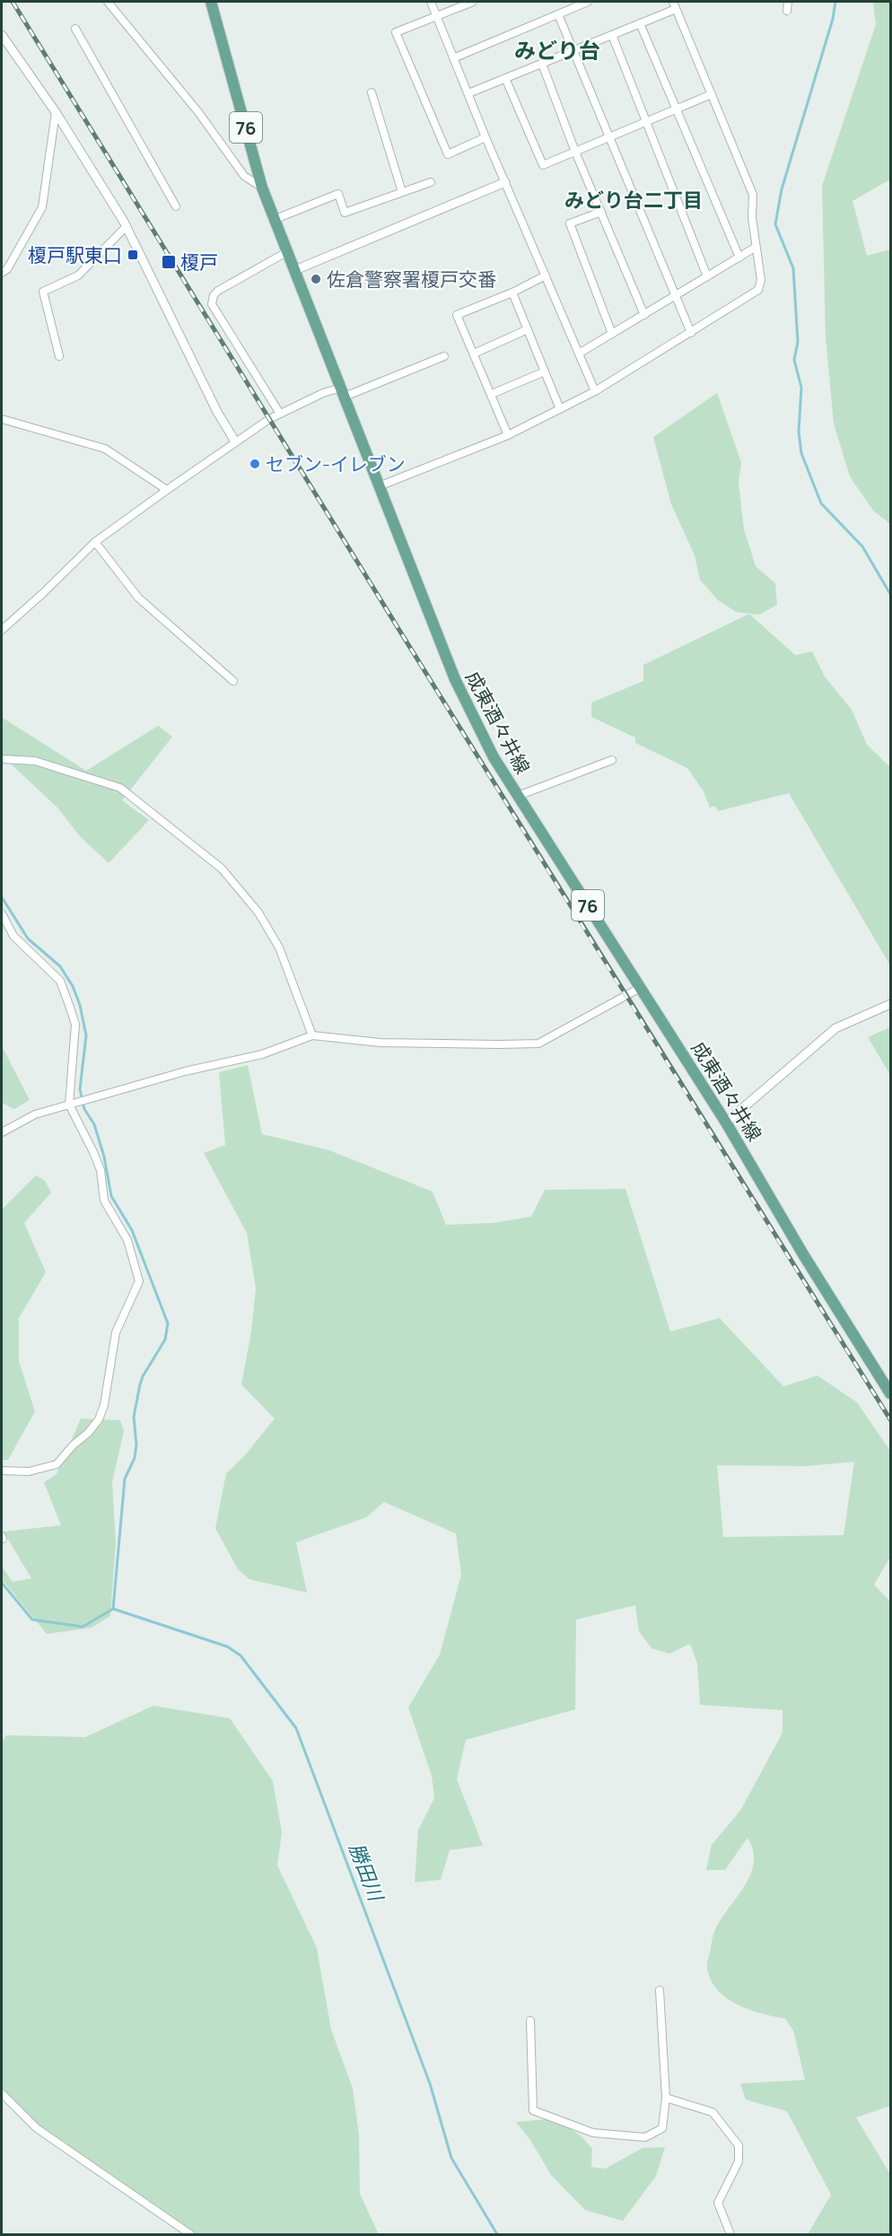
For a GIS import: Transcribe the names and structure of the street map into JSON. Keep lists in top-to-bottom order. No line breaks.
{"streets":{"main road":["76","成東酒々井線"]},"districts":["みどり台","みどり台二丁目"],"water":["勝田川"],"places":{"transit":["榎戸駅東口","榎戸"],"other":["佐倉警察署榎戸交番","セブン-イレブン"]}}
